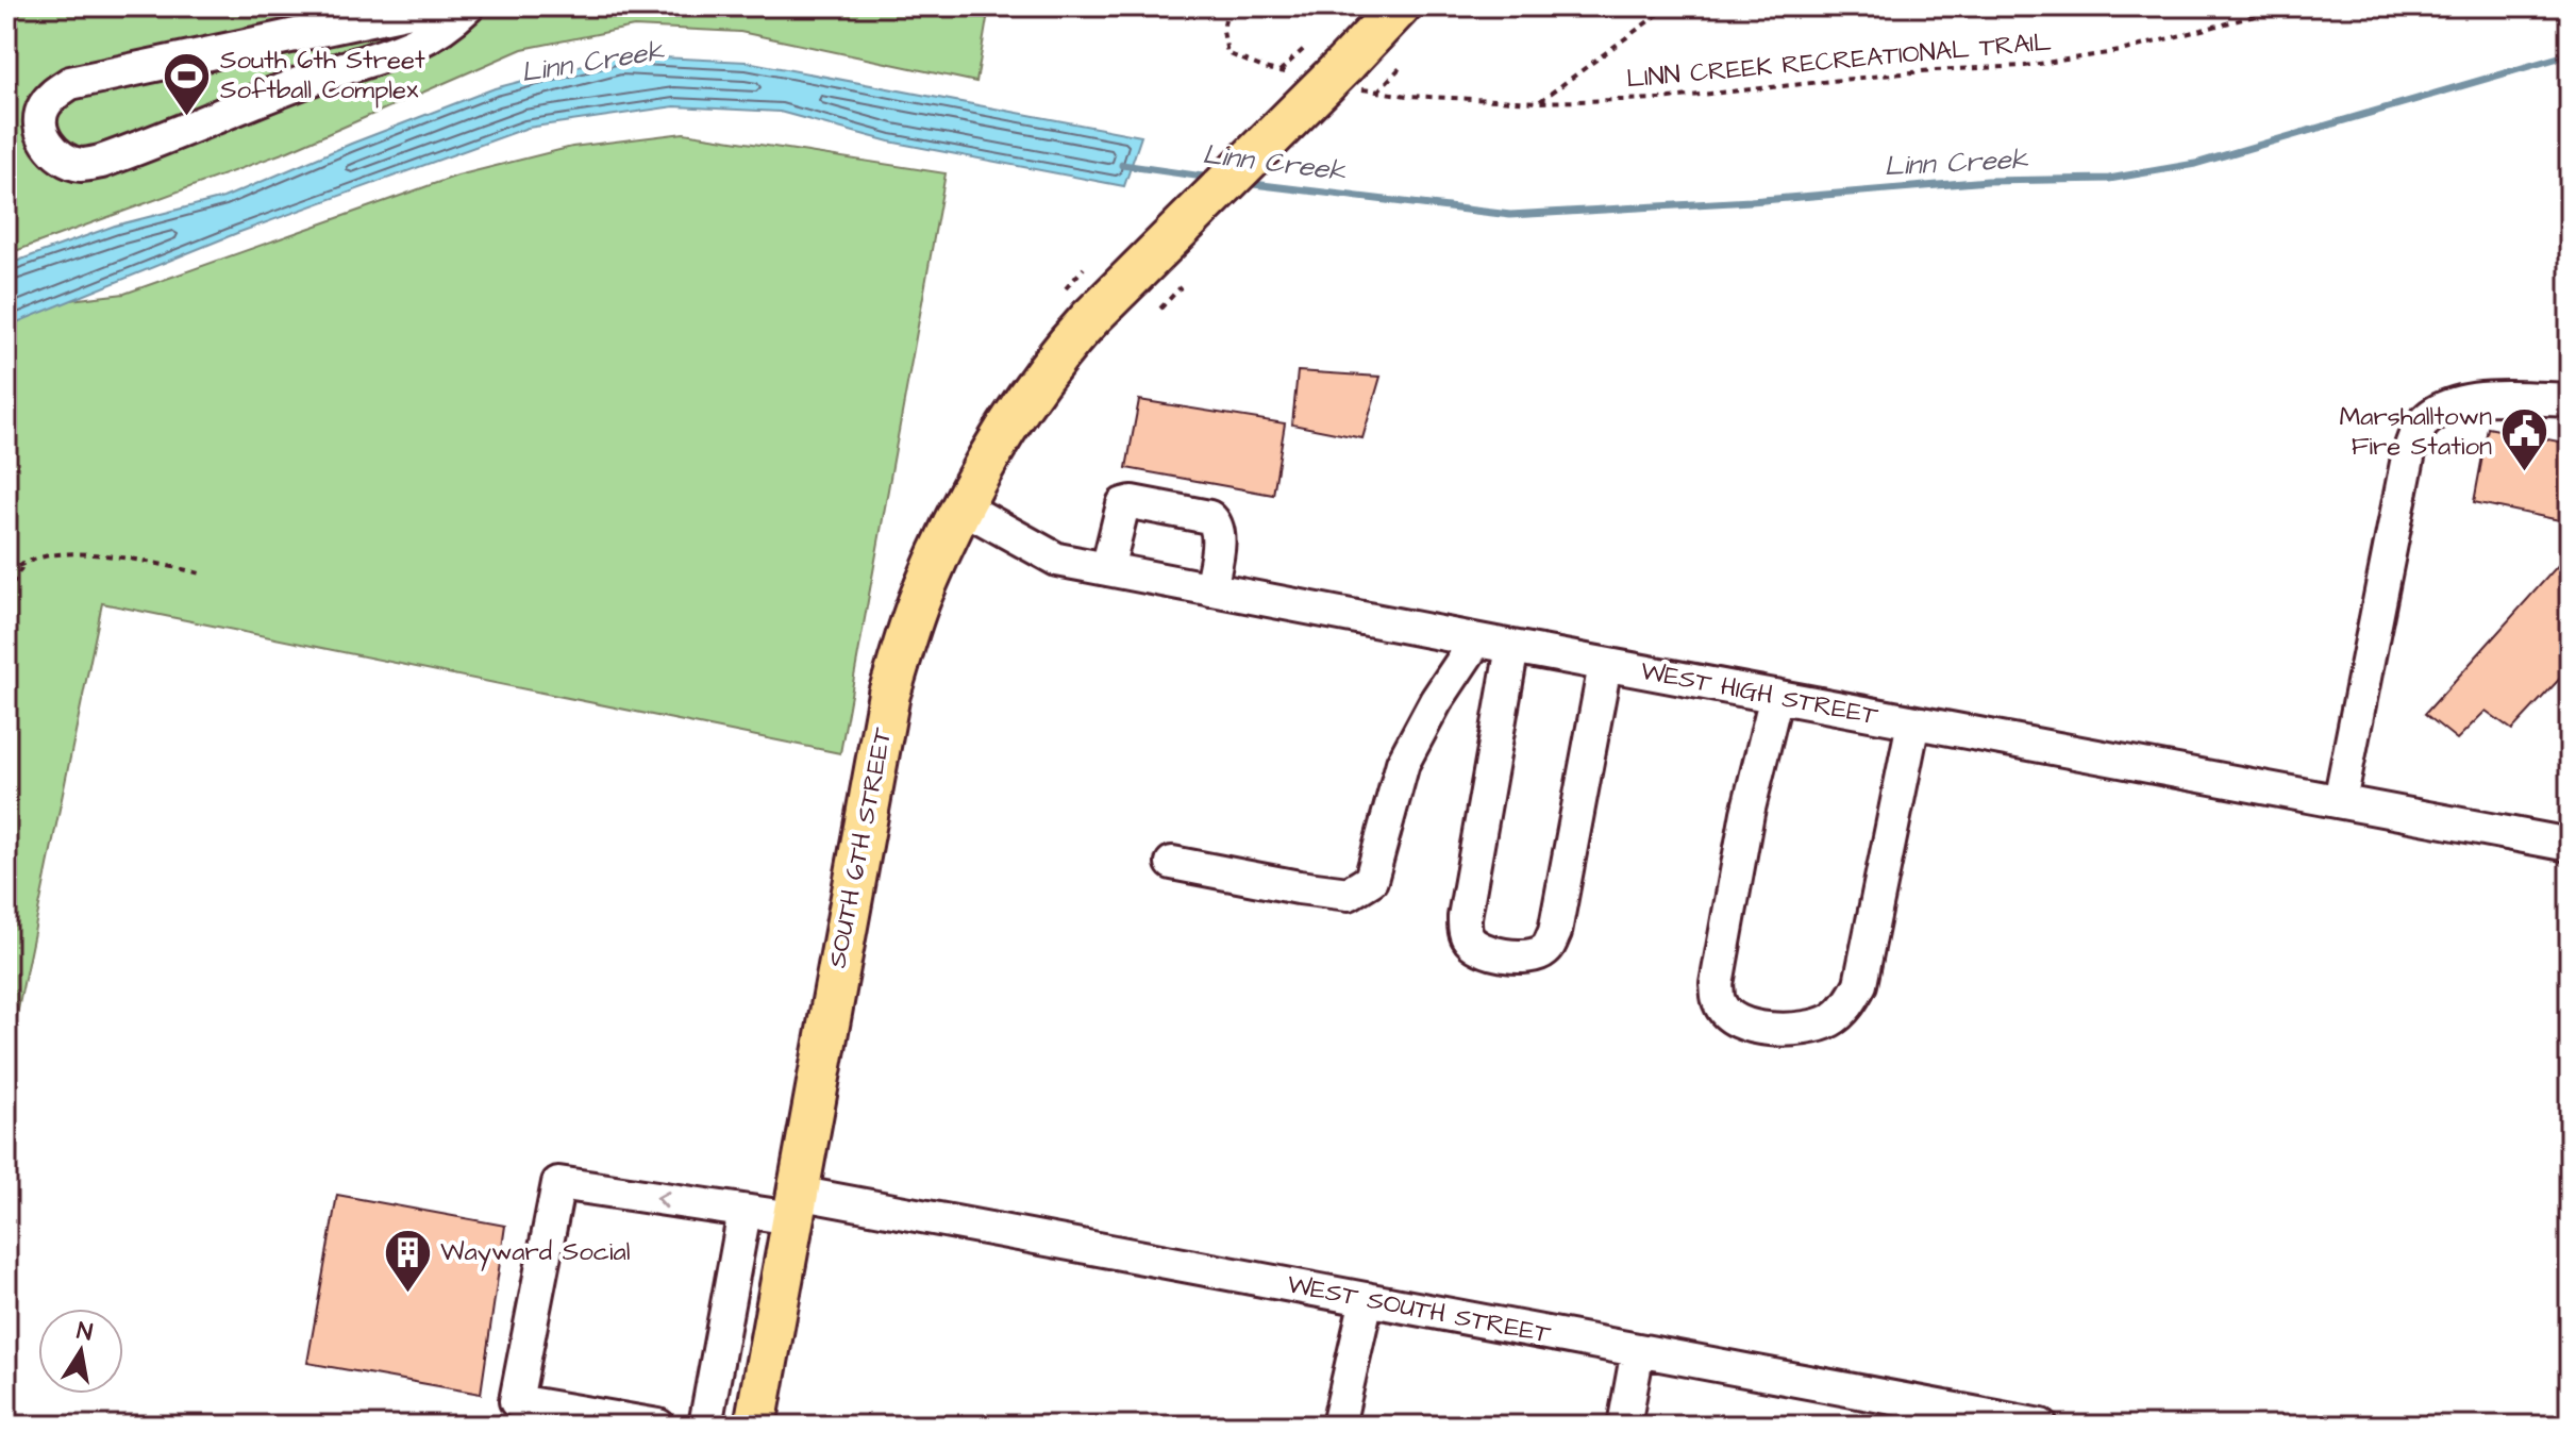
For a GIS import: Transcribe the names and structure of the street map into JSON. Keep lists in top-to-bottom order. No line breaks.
{"streets":{"main road":["SOUTH 6TH STREET"],"street":["WEST HIGH STREET","WEST SOUTH STREET"],"path":["LINN CREEK RECREATIONAL TRAIL"]},"crossings":[["WEST HIGH STREET","SOUTH 6TH STREET"],["SOUTH 6TH STREET","WEST SOUTH STREET"]],"water":["Linn Creek"],"places":{"sports":["South 6th Street Softball Complex"],"public building":["Marshalltown Fire Station"],"building":["Wayward Social"]},"north":"top"}
